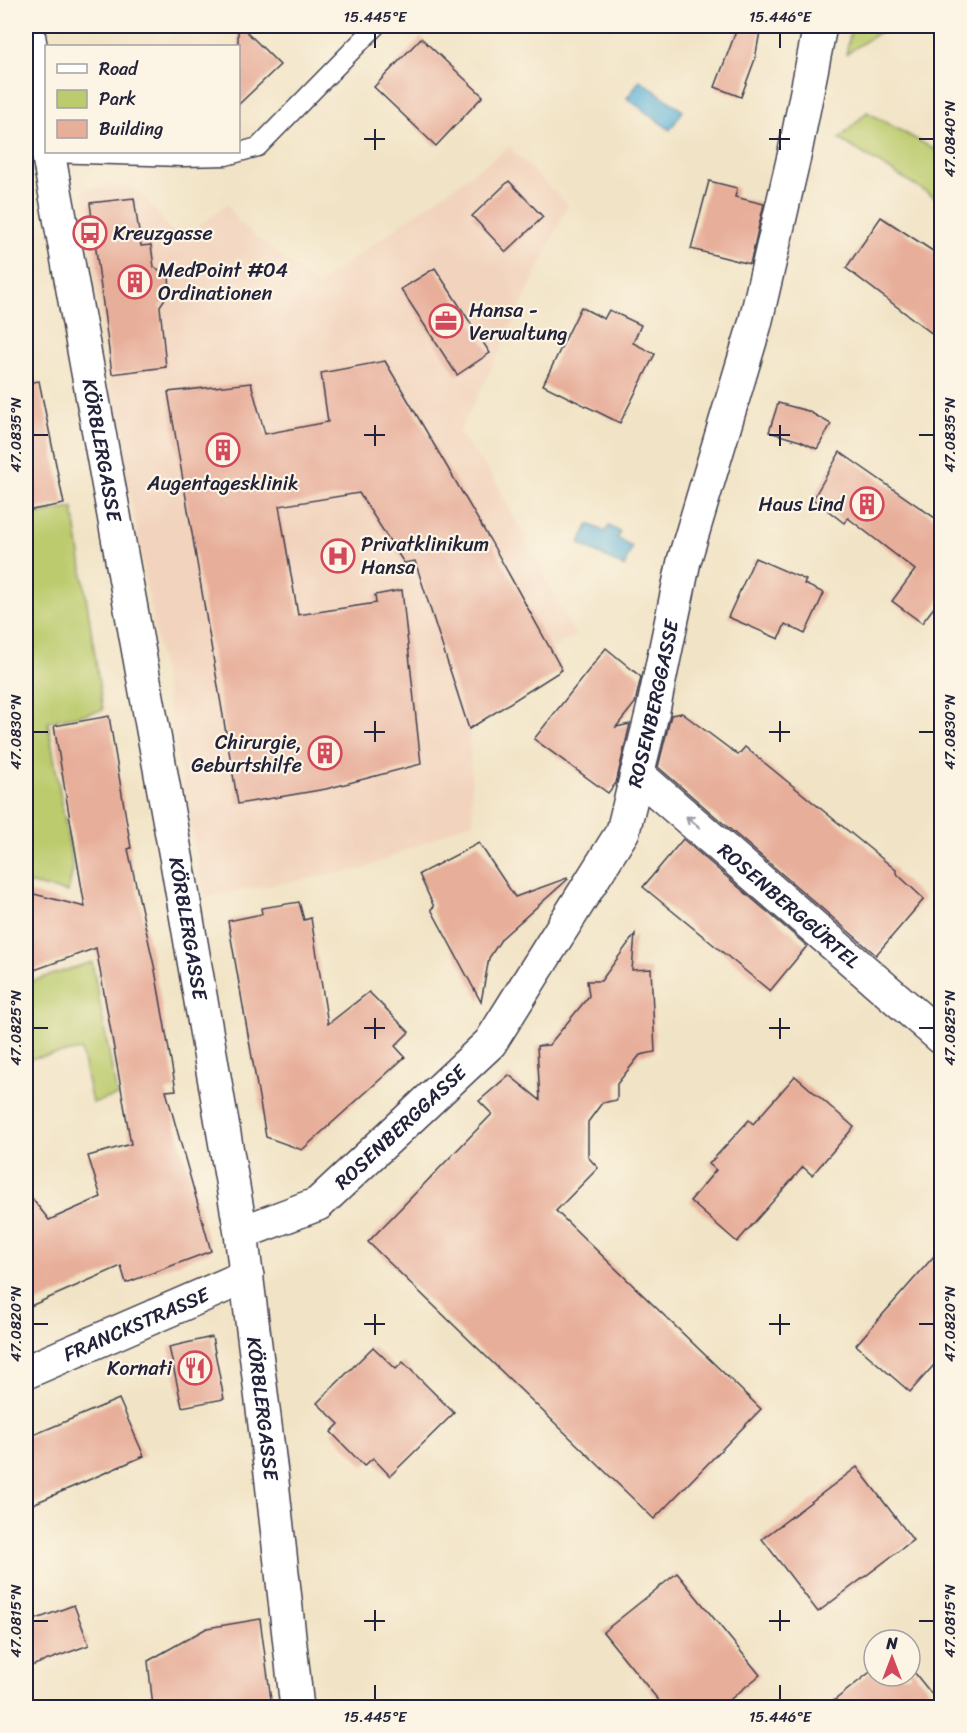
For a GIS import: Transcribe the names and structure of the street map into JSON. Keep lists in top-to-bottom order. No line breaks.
{"streets":{"street":["KÖRBLERGASSE","ROSENBERGGASSE","ROSENBERGGÜRTEL","FRANCKSTRASSE"]},"crossings":[["KÖRBLERGASSE","ROSENBERGGASSE"],["KÖRBLERGASSE","FRANCKSTRASSE"],["ROSENBERGGASSE","ROSENBERGGÜRTEL"]],"one_way":["ROSENBERGGÜRTEL"],"places":{"bus stop":["Kreuzgasse"],"building":["MedPoint #04 Ordinationen","Augentagesklinik","Haus Lind","Chirurgie, Geburtshilfe"],"office":["Hansa - Verwaltung"],"hospital":["Privatklinikum Hansa"],"restaurant":["Kornati"]},"legend":["Road","Park","Building"],"north":"top","coordinates":["15.445°E","15.446°E","47.0840°N","47.0835°N","47.0830°N","47.0825°N","47.0820°N","47.0815°N"]}
